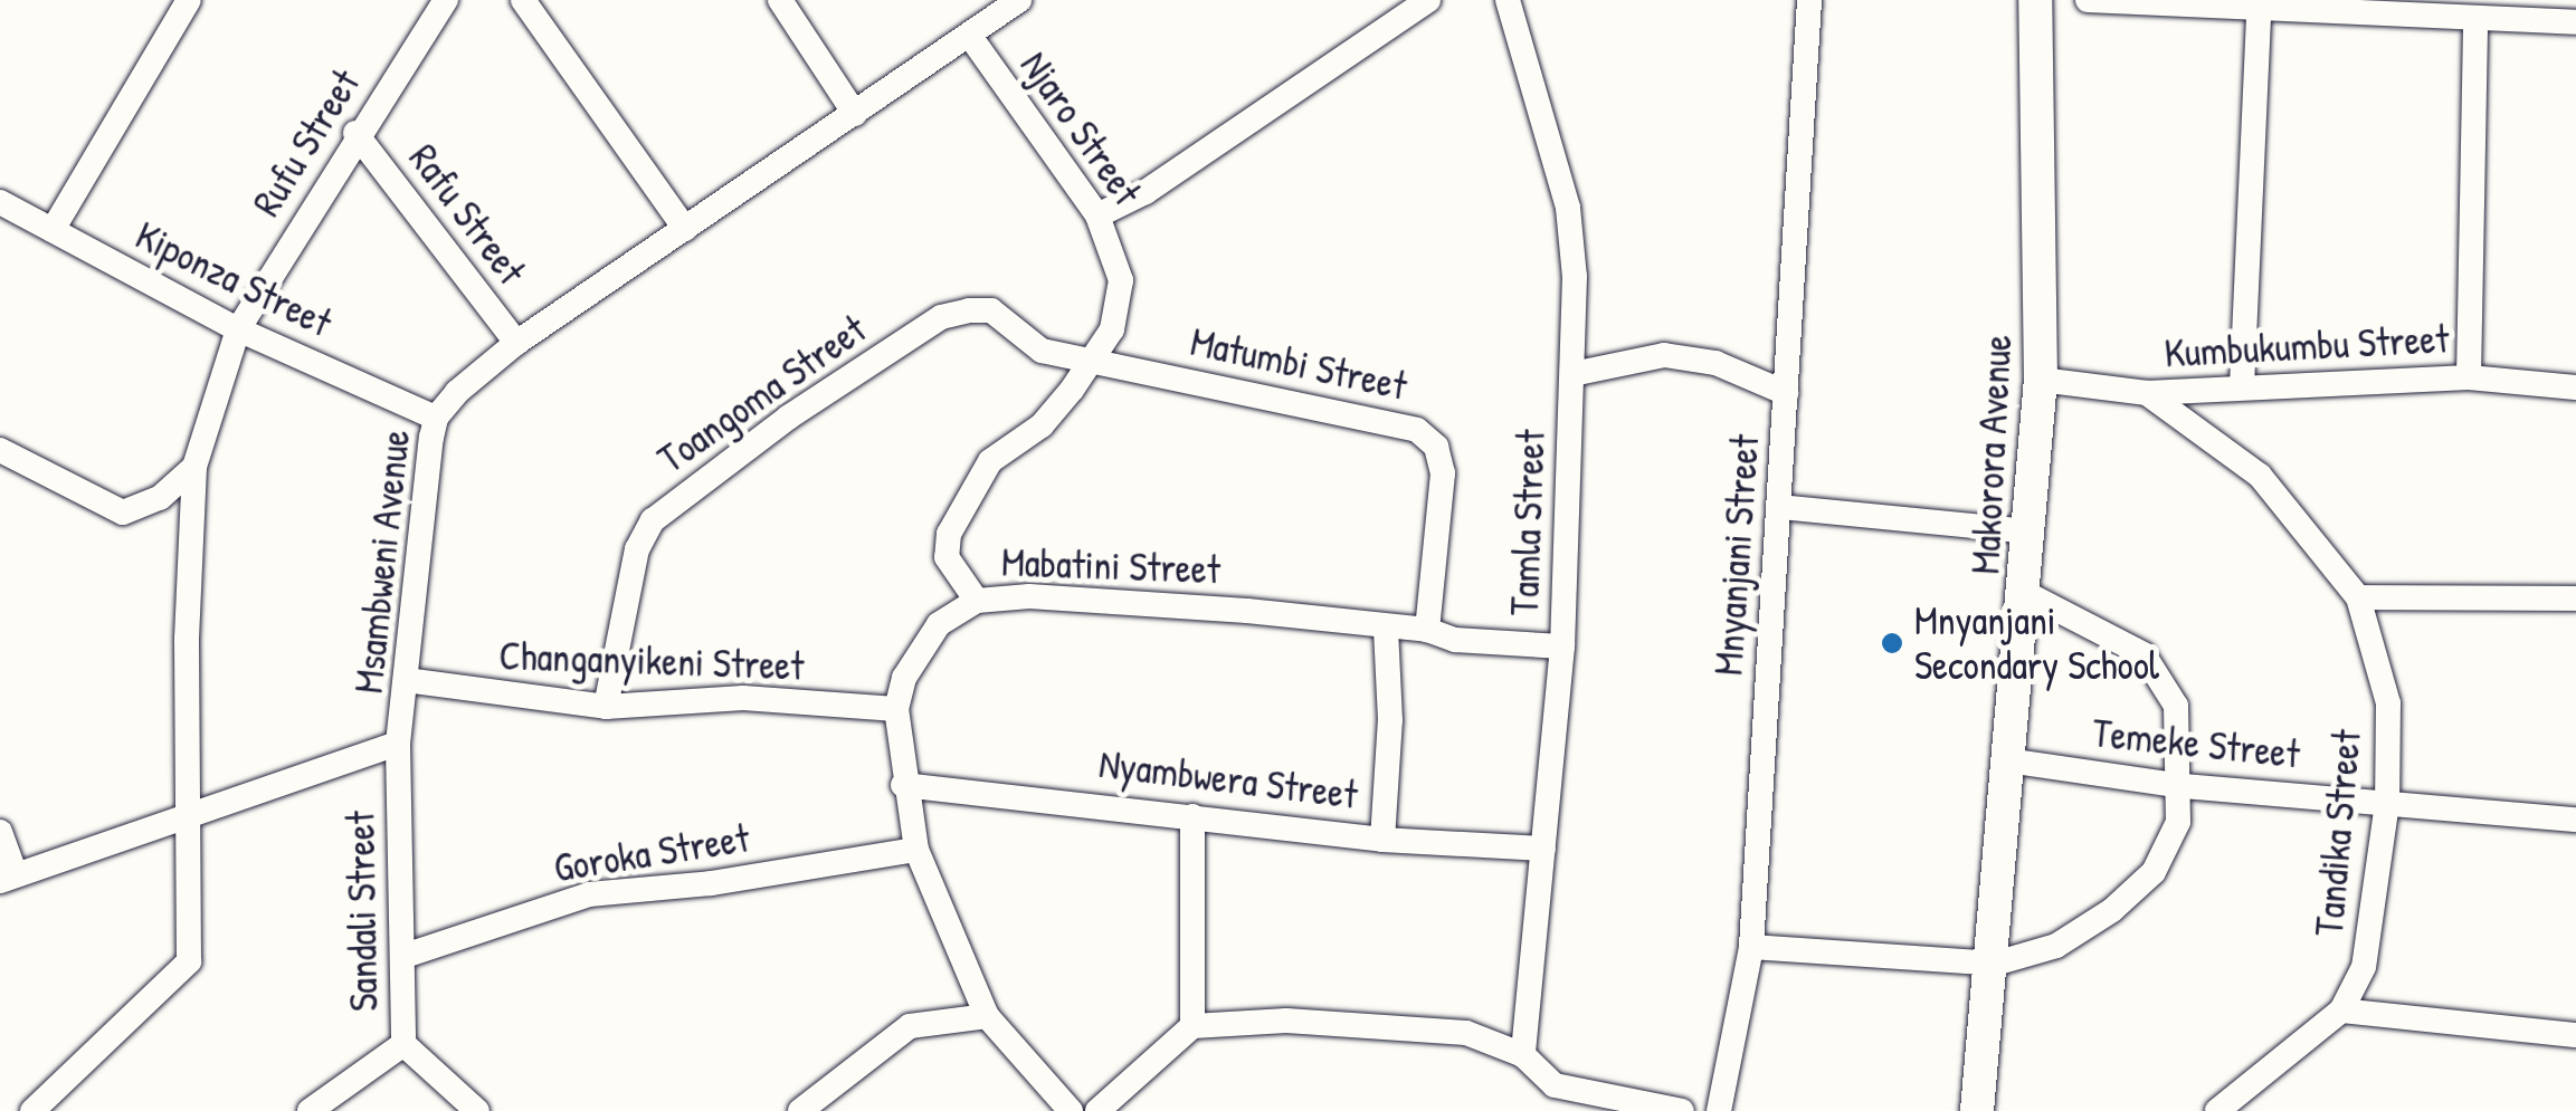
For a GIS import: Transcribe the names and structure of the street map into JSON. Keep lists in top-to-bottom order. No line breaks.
{"streets":{"street":["Njaro Street","Rufu Street","Rafu Street","Kiponza Street","Kumbukumbu Street","Matumbi Street","Toangoma Street","Makorora Avenue","Tamla Street","Mnyanjani Street","Msambweni Avenue","Mabatini Street","Changanyikeni Street","Temeke Street","Nyambwera Street","Tandika Street","Goroka Street","Sandali Street"]},"crossings":[["Njaro Street","Matumbi Street"],["Njaro Street","Toangoma Street"],["Njaro Street","Msambweni Avenue"],["Njaro Street","Mabatini Street"],["Rufu Street","Rafu Street"],["Rufu Street","Kiponza Street"],["Rafu Street","Msambweni Avenue"],["Kiponza Street","Msambweni Avenue"],["Kumbukumbu Street","Makorora Avenue"],["Kumbukumbu Street","Tandika Street"],["Matumbi Street","Toangoma Street"],["Matumbi Street","Mabatini Street"],["Toangoma Street","Changanyikeni Street"],["Makorora Avenue","Temeke Street"],["Tamla Street","Mabatini Street"],["Tamla Street","Nyambwera Street"],["Msambweni Avenue","Changanyikeni Street"],["Msambweni Avenue","Sandali Street"],["Mabatini Street","Changanyikeni Street"],["Mabatini Street","Nyambwera Street"],["Mabatini Street","Goroka Street"],["Temeke Street","Tandika Street"],["Goroka Street","Sandali Street"]],"places":["Mnyanjani Secondary School"]}
